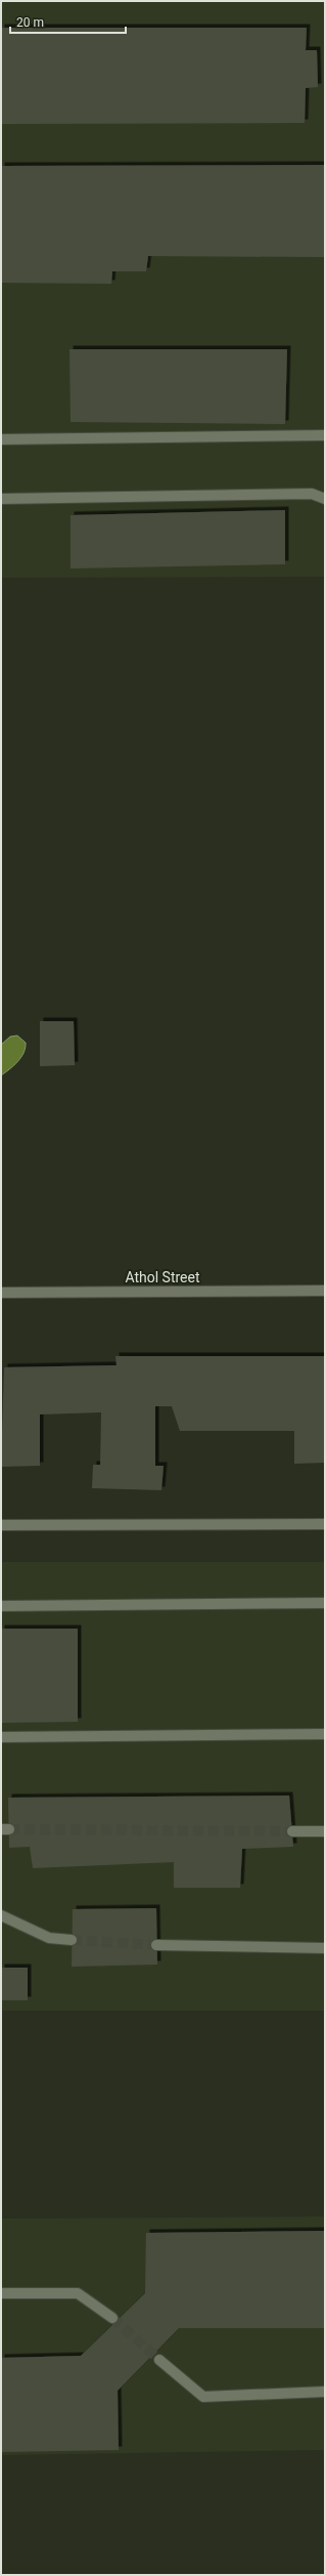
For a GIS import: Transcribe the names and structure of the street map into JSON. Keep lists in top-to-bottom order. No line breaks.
{"streets":{"street":["Athol Street"]},"scale_bar":"20 m"}
